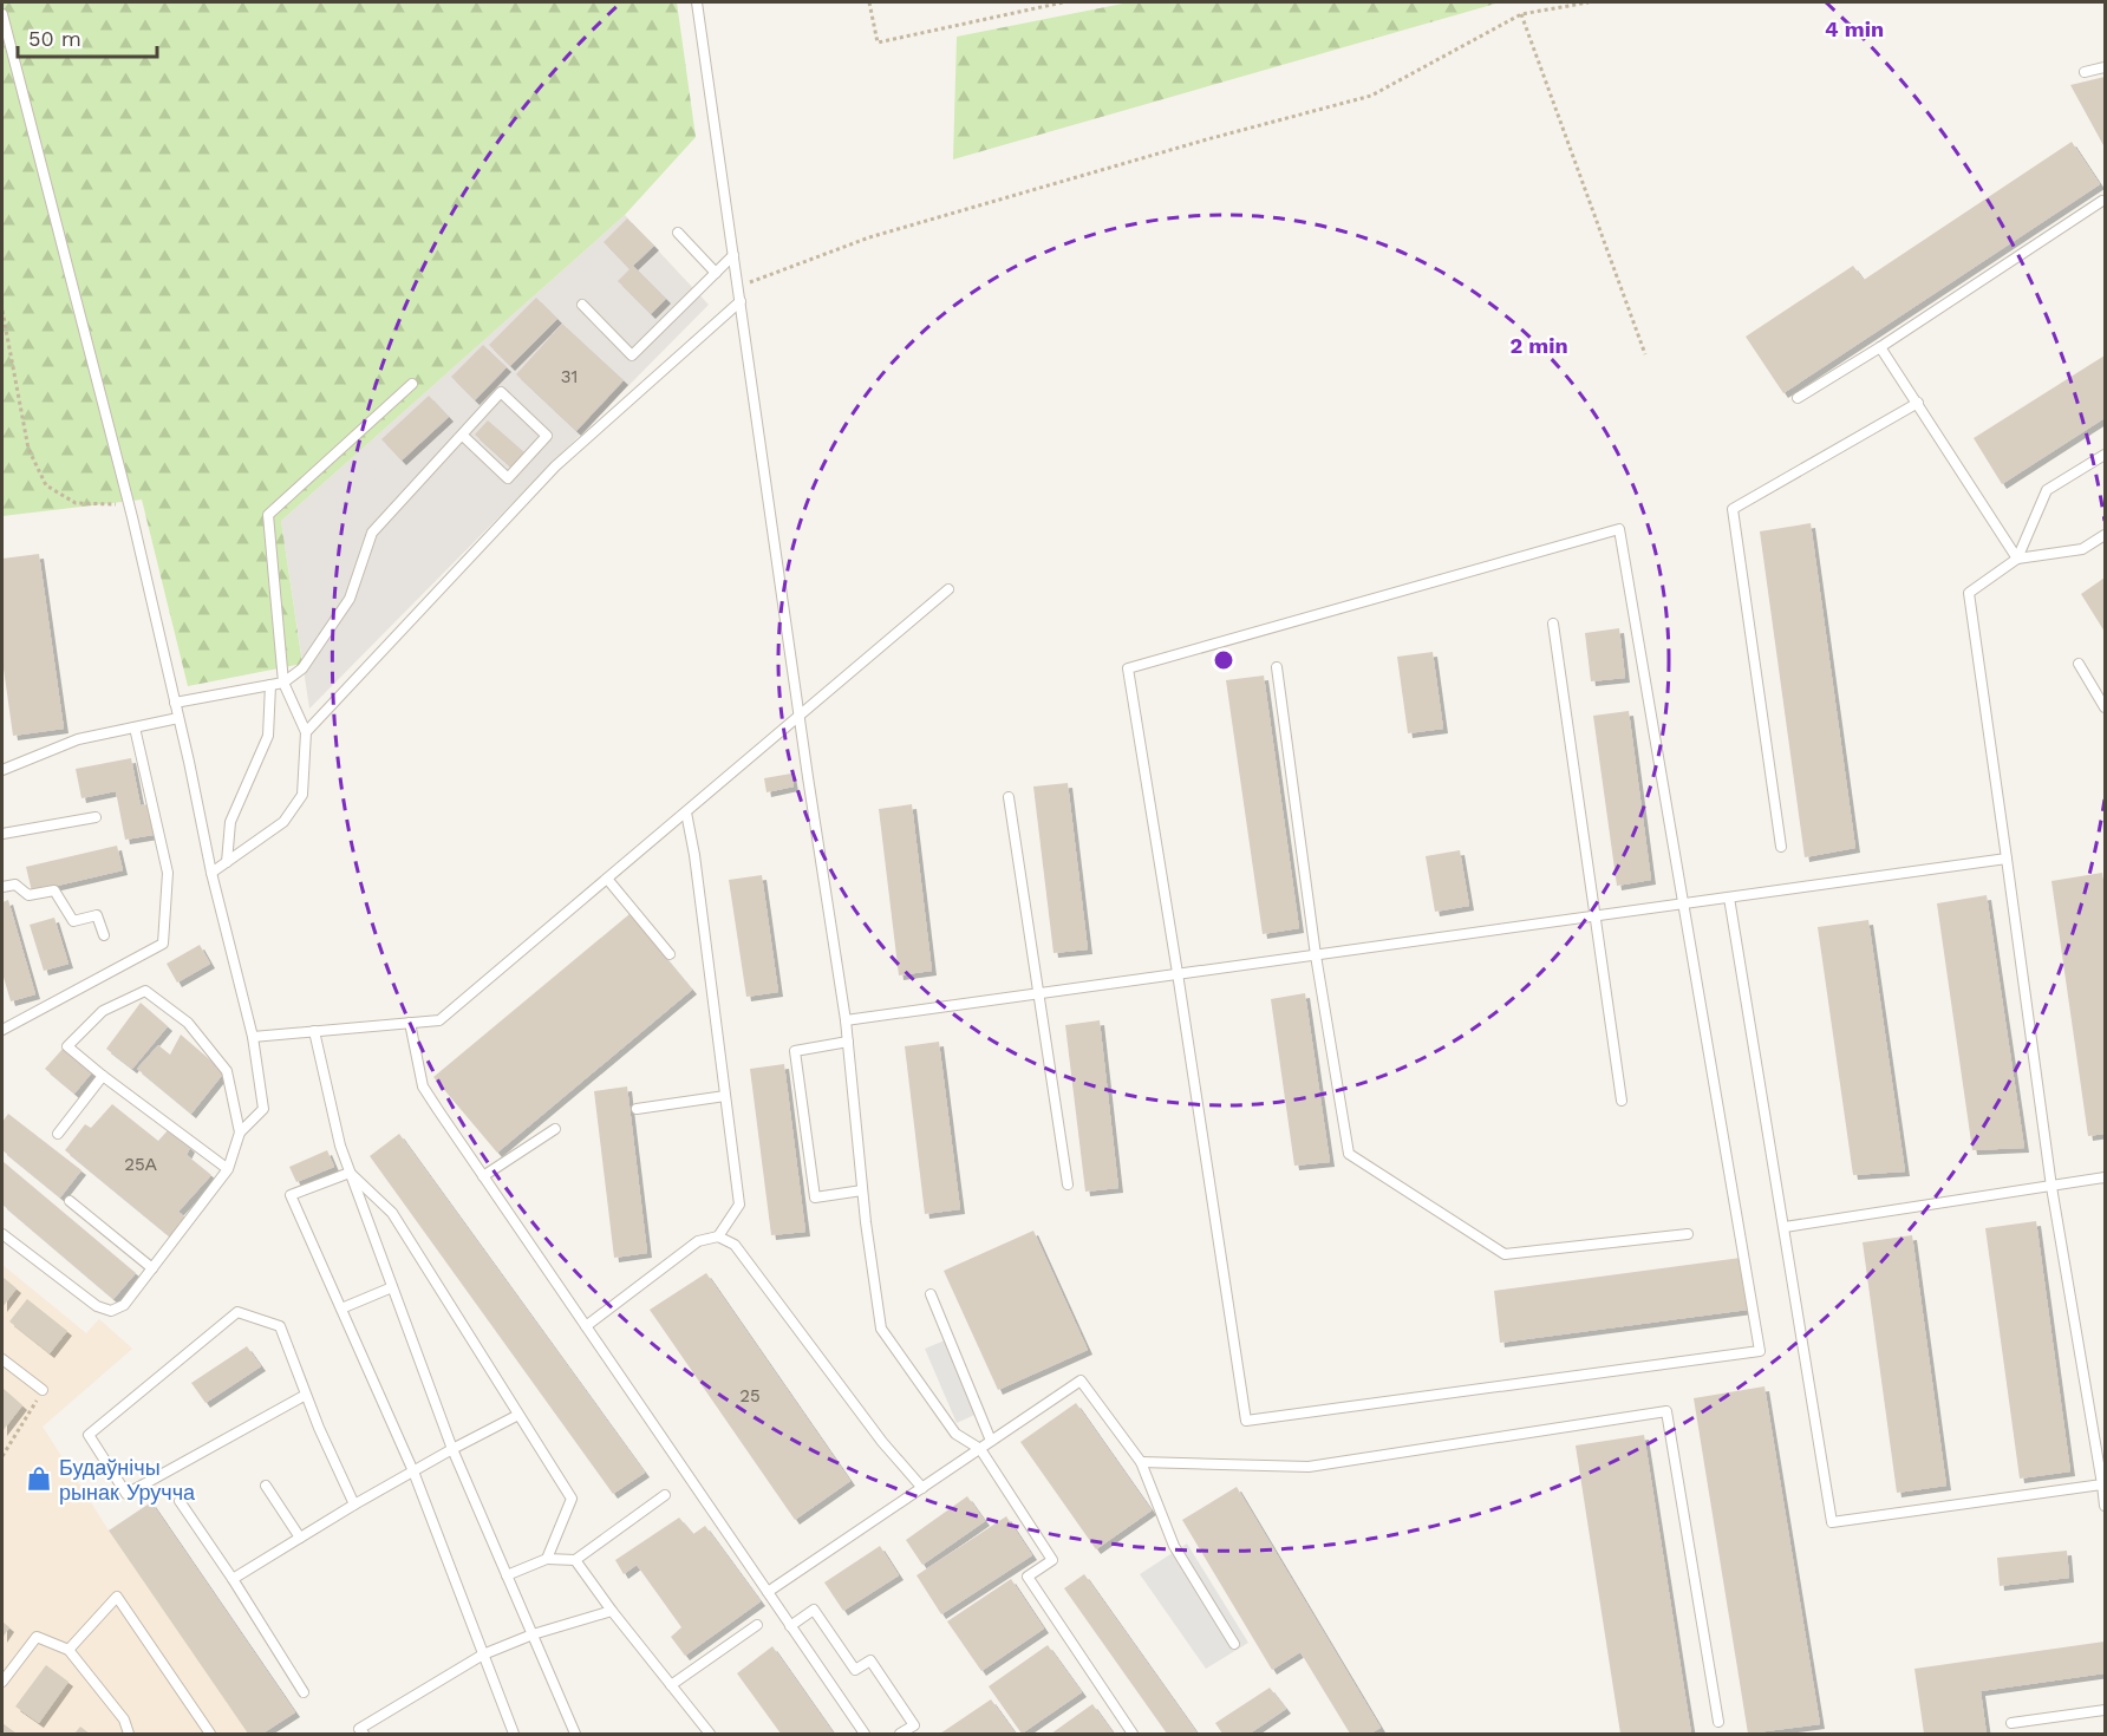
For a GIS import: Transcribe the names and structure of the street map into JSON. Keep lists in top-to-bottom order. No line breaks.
{"places":{"shop":["Будаўнічы рынак Уручча"]},"house_numbers":["31","25А","25"],"scale_bar":"50 m","rings":["4 min","2 min"]}
